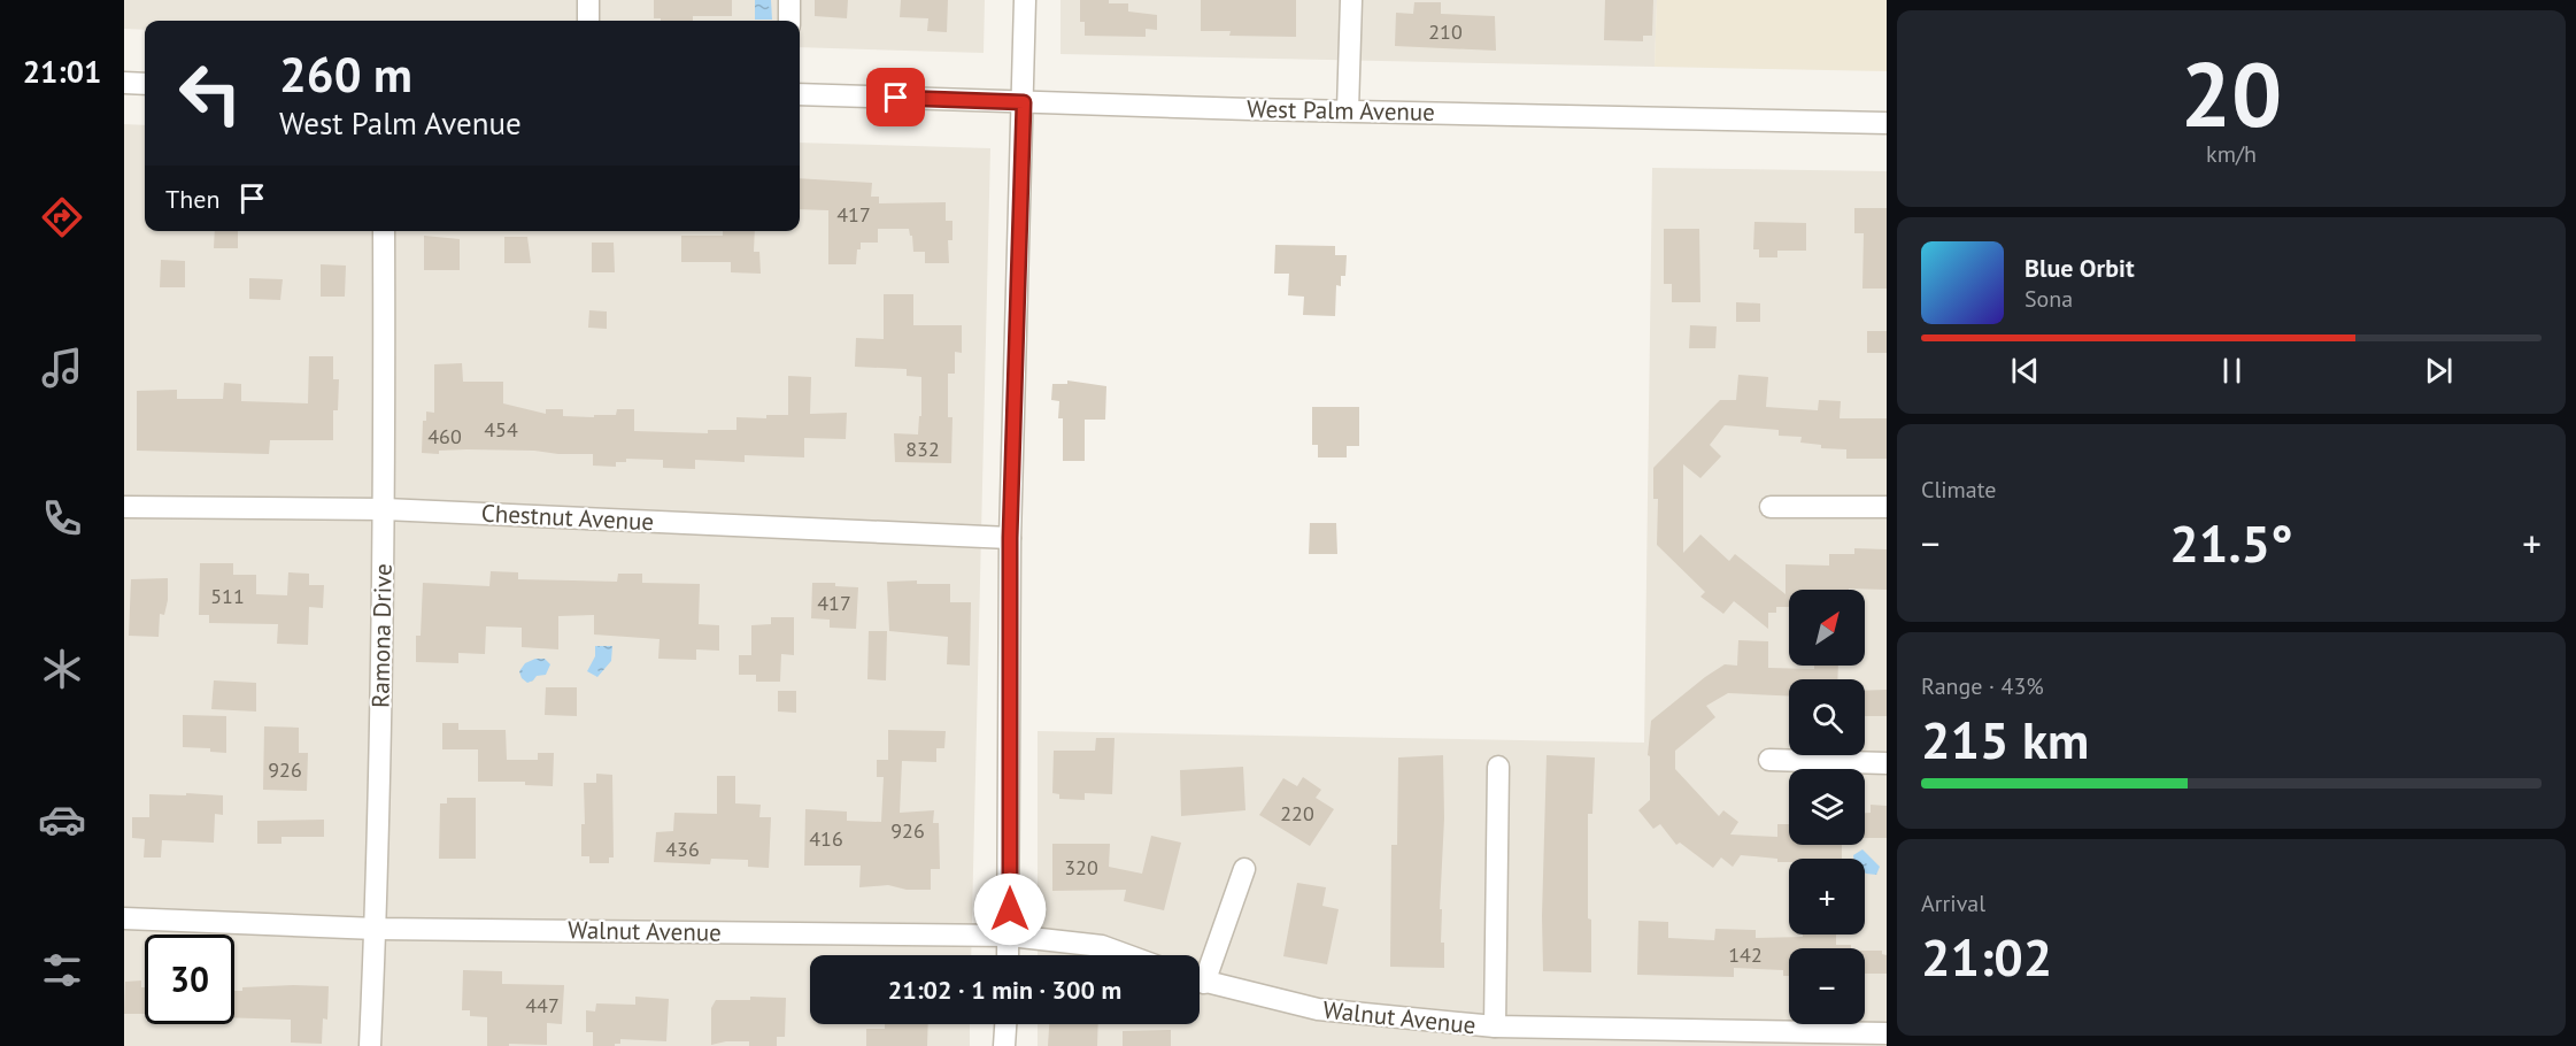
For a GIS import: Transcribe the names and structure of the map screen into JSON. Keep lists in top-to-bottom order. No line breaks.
{"streets":{"street":["West Palm Avenue","Chestnut Avenue","Ramona Drive","Walnut Avenue"]},"crossings":[["Chestnut Avenue","Ramona Drive"],["Ramona Drive","Walnut Avenue"]],"house_numbers":["210","417","454","460","832","511","417","926","220","926","416","436","320","142","447"],"north":"top right","page":{"tabs":"21:01","tile":[["20","km/h"],"Climate",["Range · 43%","215 km"],["Arrival","21:02"]],"turn":["260 m","West Palm Avenue"],"then":"Then","song":["Blue Orbit","Sona"],"heat":["−","21.5°","+"],"map_buttons":["+","−"],"limit":"30","trip":"21:02 · 1 min · 300 m"}}
